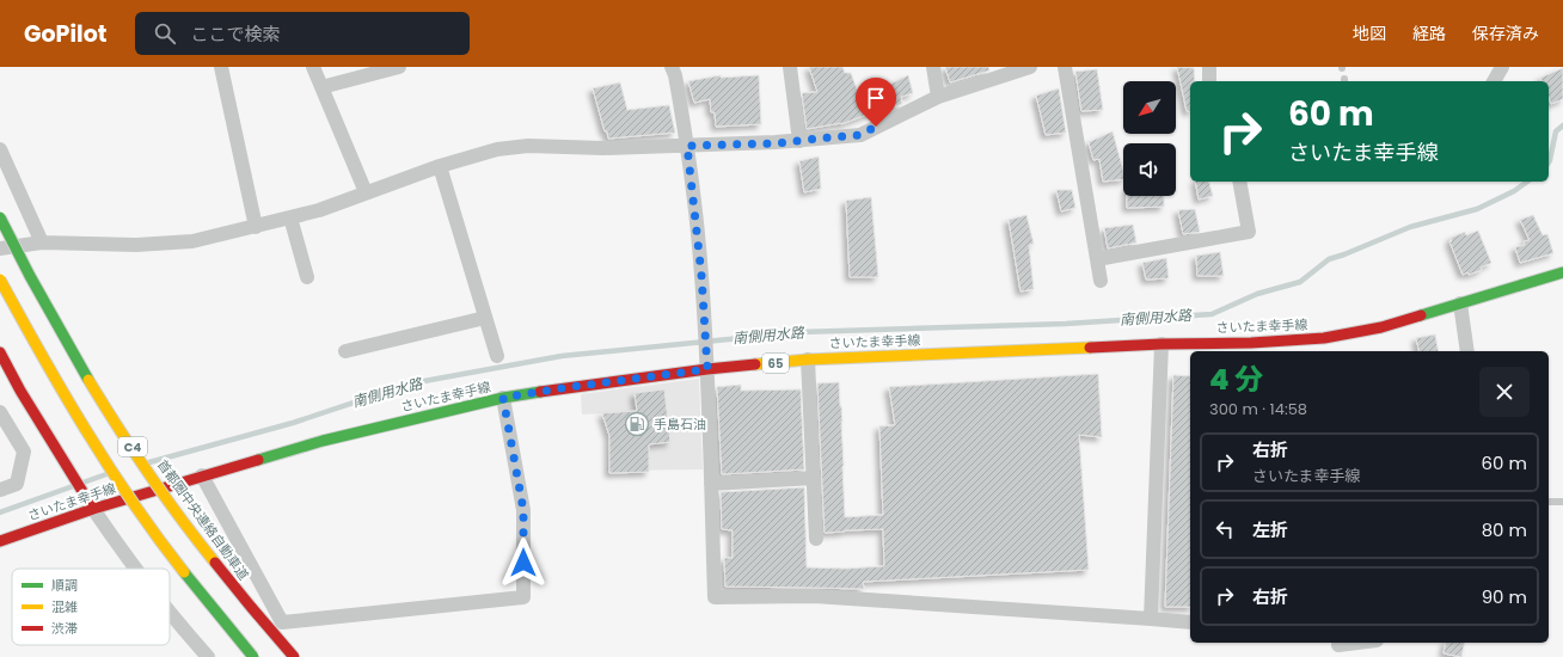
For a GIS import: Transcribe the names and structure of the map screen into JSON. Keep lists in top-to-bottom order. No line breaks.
{"streets":{"main road":["さいたま幸手線","65","C4","首都圏中央連絡自動車道"]},"water":["南側用水路"],"places":{"fuel station":["手島石油"]},"legend":["順調","混雑","渋滞"],"north":"bottom left","page":{"header":"GoPilot","search":"ここで検索","nav":["地図","経路","保存済み"],"turn":["60 m","さいたま幸手線"],"heading":["4 分","300 m · 14:58"],"list":[{"name":"右折","note":"さいたま幸手線","value":"60 m"},{"name":"左折","value":"80 m"},{"name":"右折","value":"90 m"}]}}
